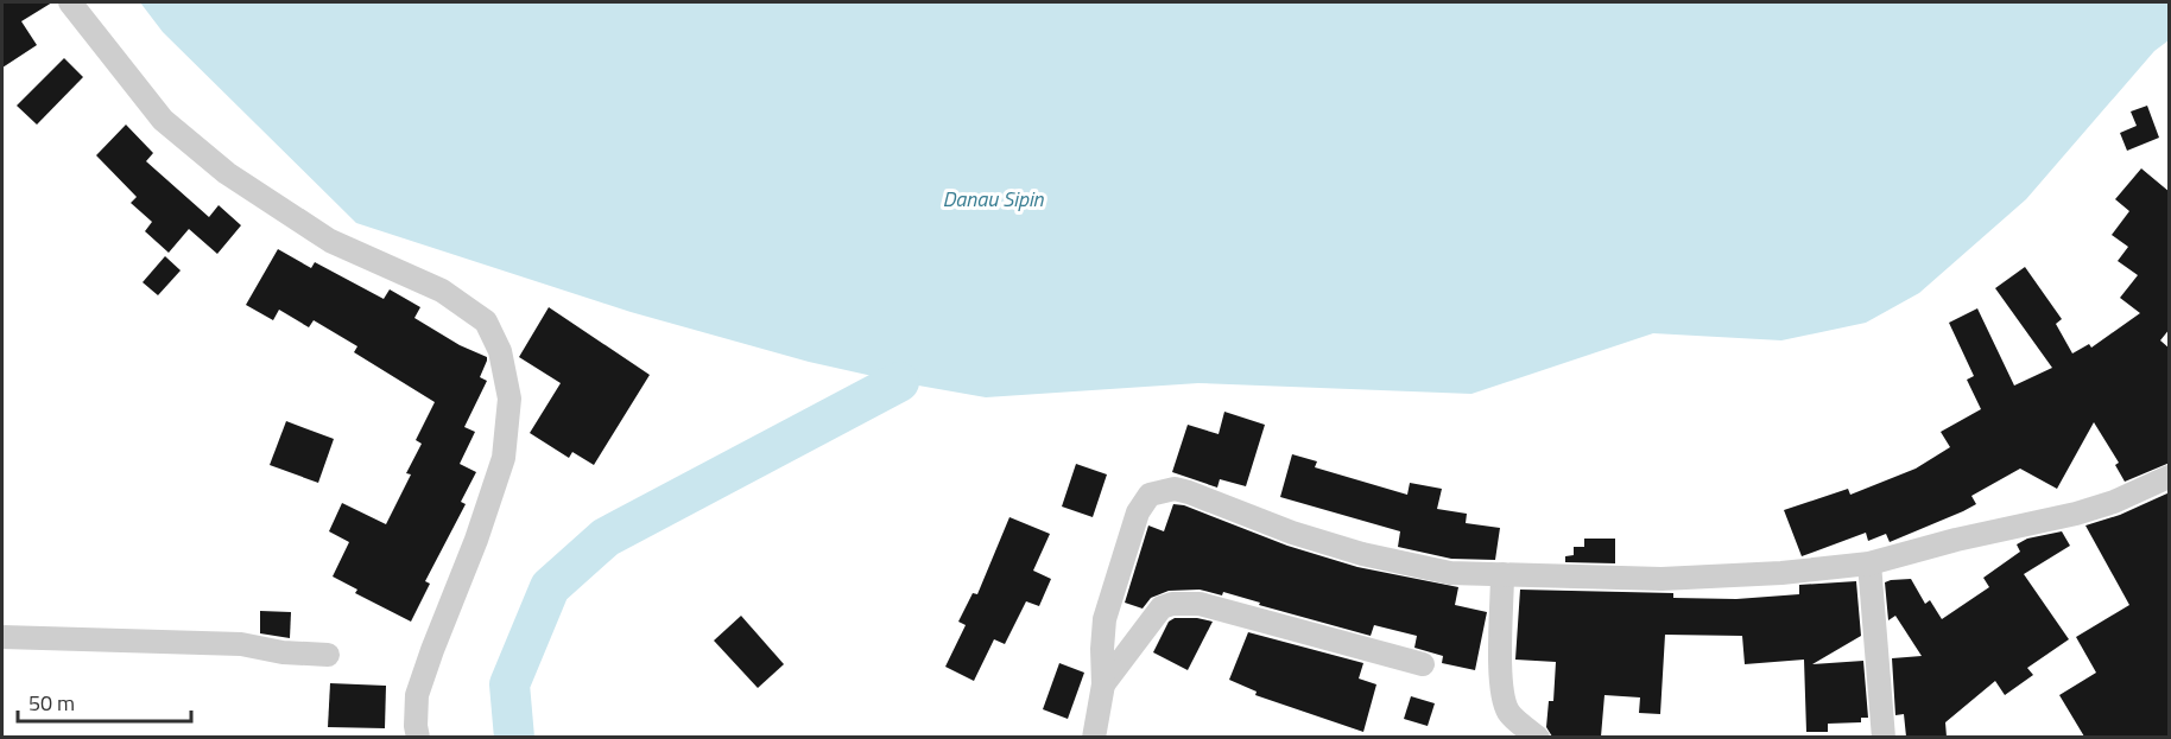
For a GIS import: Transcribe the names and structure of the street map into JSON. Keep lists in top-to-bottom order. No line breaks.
{"water":["Danau Sipin"],"scale_bar":"50 m"}
